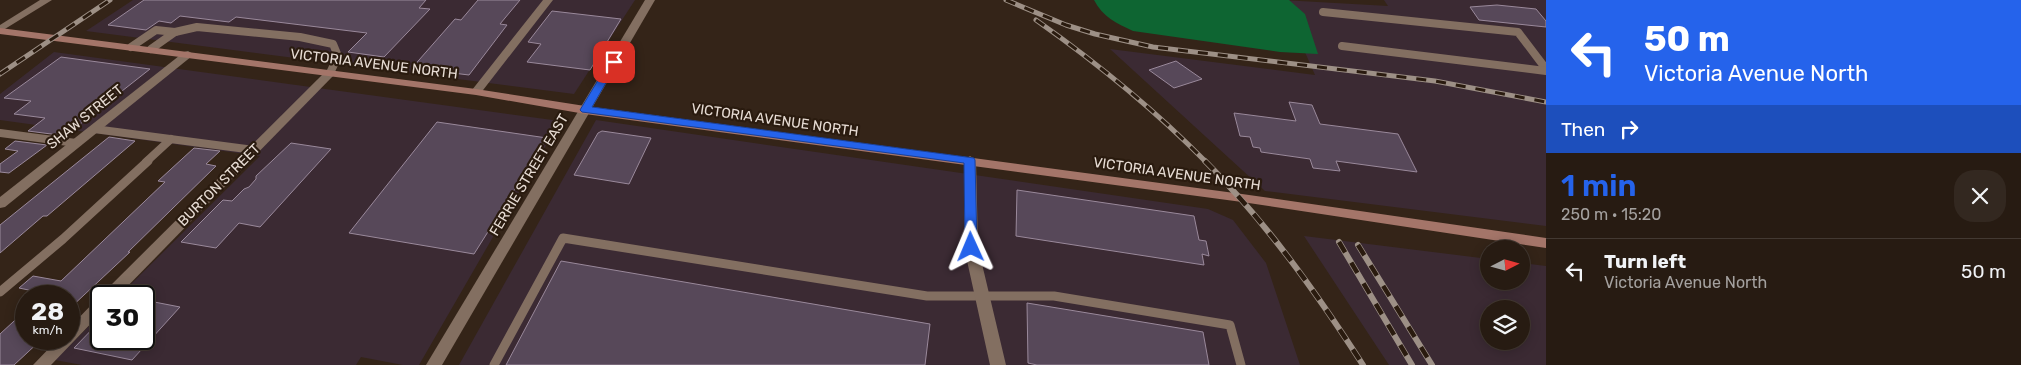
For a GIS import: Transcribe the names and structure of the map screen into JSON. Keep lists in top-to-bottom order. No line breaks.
{"streets":{"main road":["VICTORIA AVENUE NORTH"],"street":["SHAW STREET","FERRIE STREET EAST","BURTON STREET"]},"crossings":[["VICTORIA AVENUE NORTH","SHAW STREET"],["VICTORIA AVENUE NORTH","FERRIE STREET EAST"],["VICTORIA AVENUE NORTH","BURTON STREET"]],"north":"right","page":{"turn":["50 m","Victoria Avenue North"],"then":"Then","heading":["1 min","250 m · 15:20"],"list":[{"name":"Turn left","note":"Victoria Avenue North","value":"50 m"}],"speed":"28 km/h","limit":"30"}}
